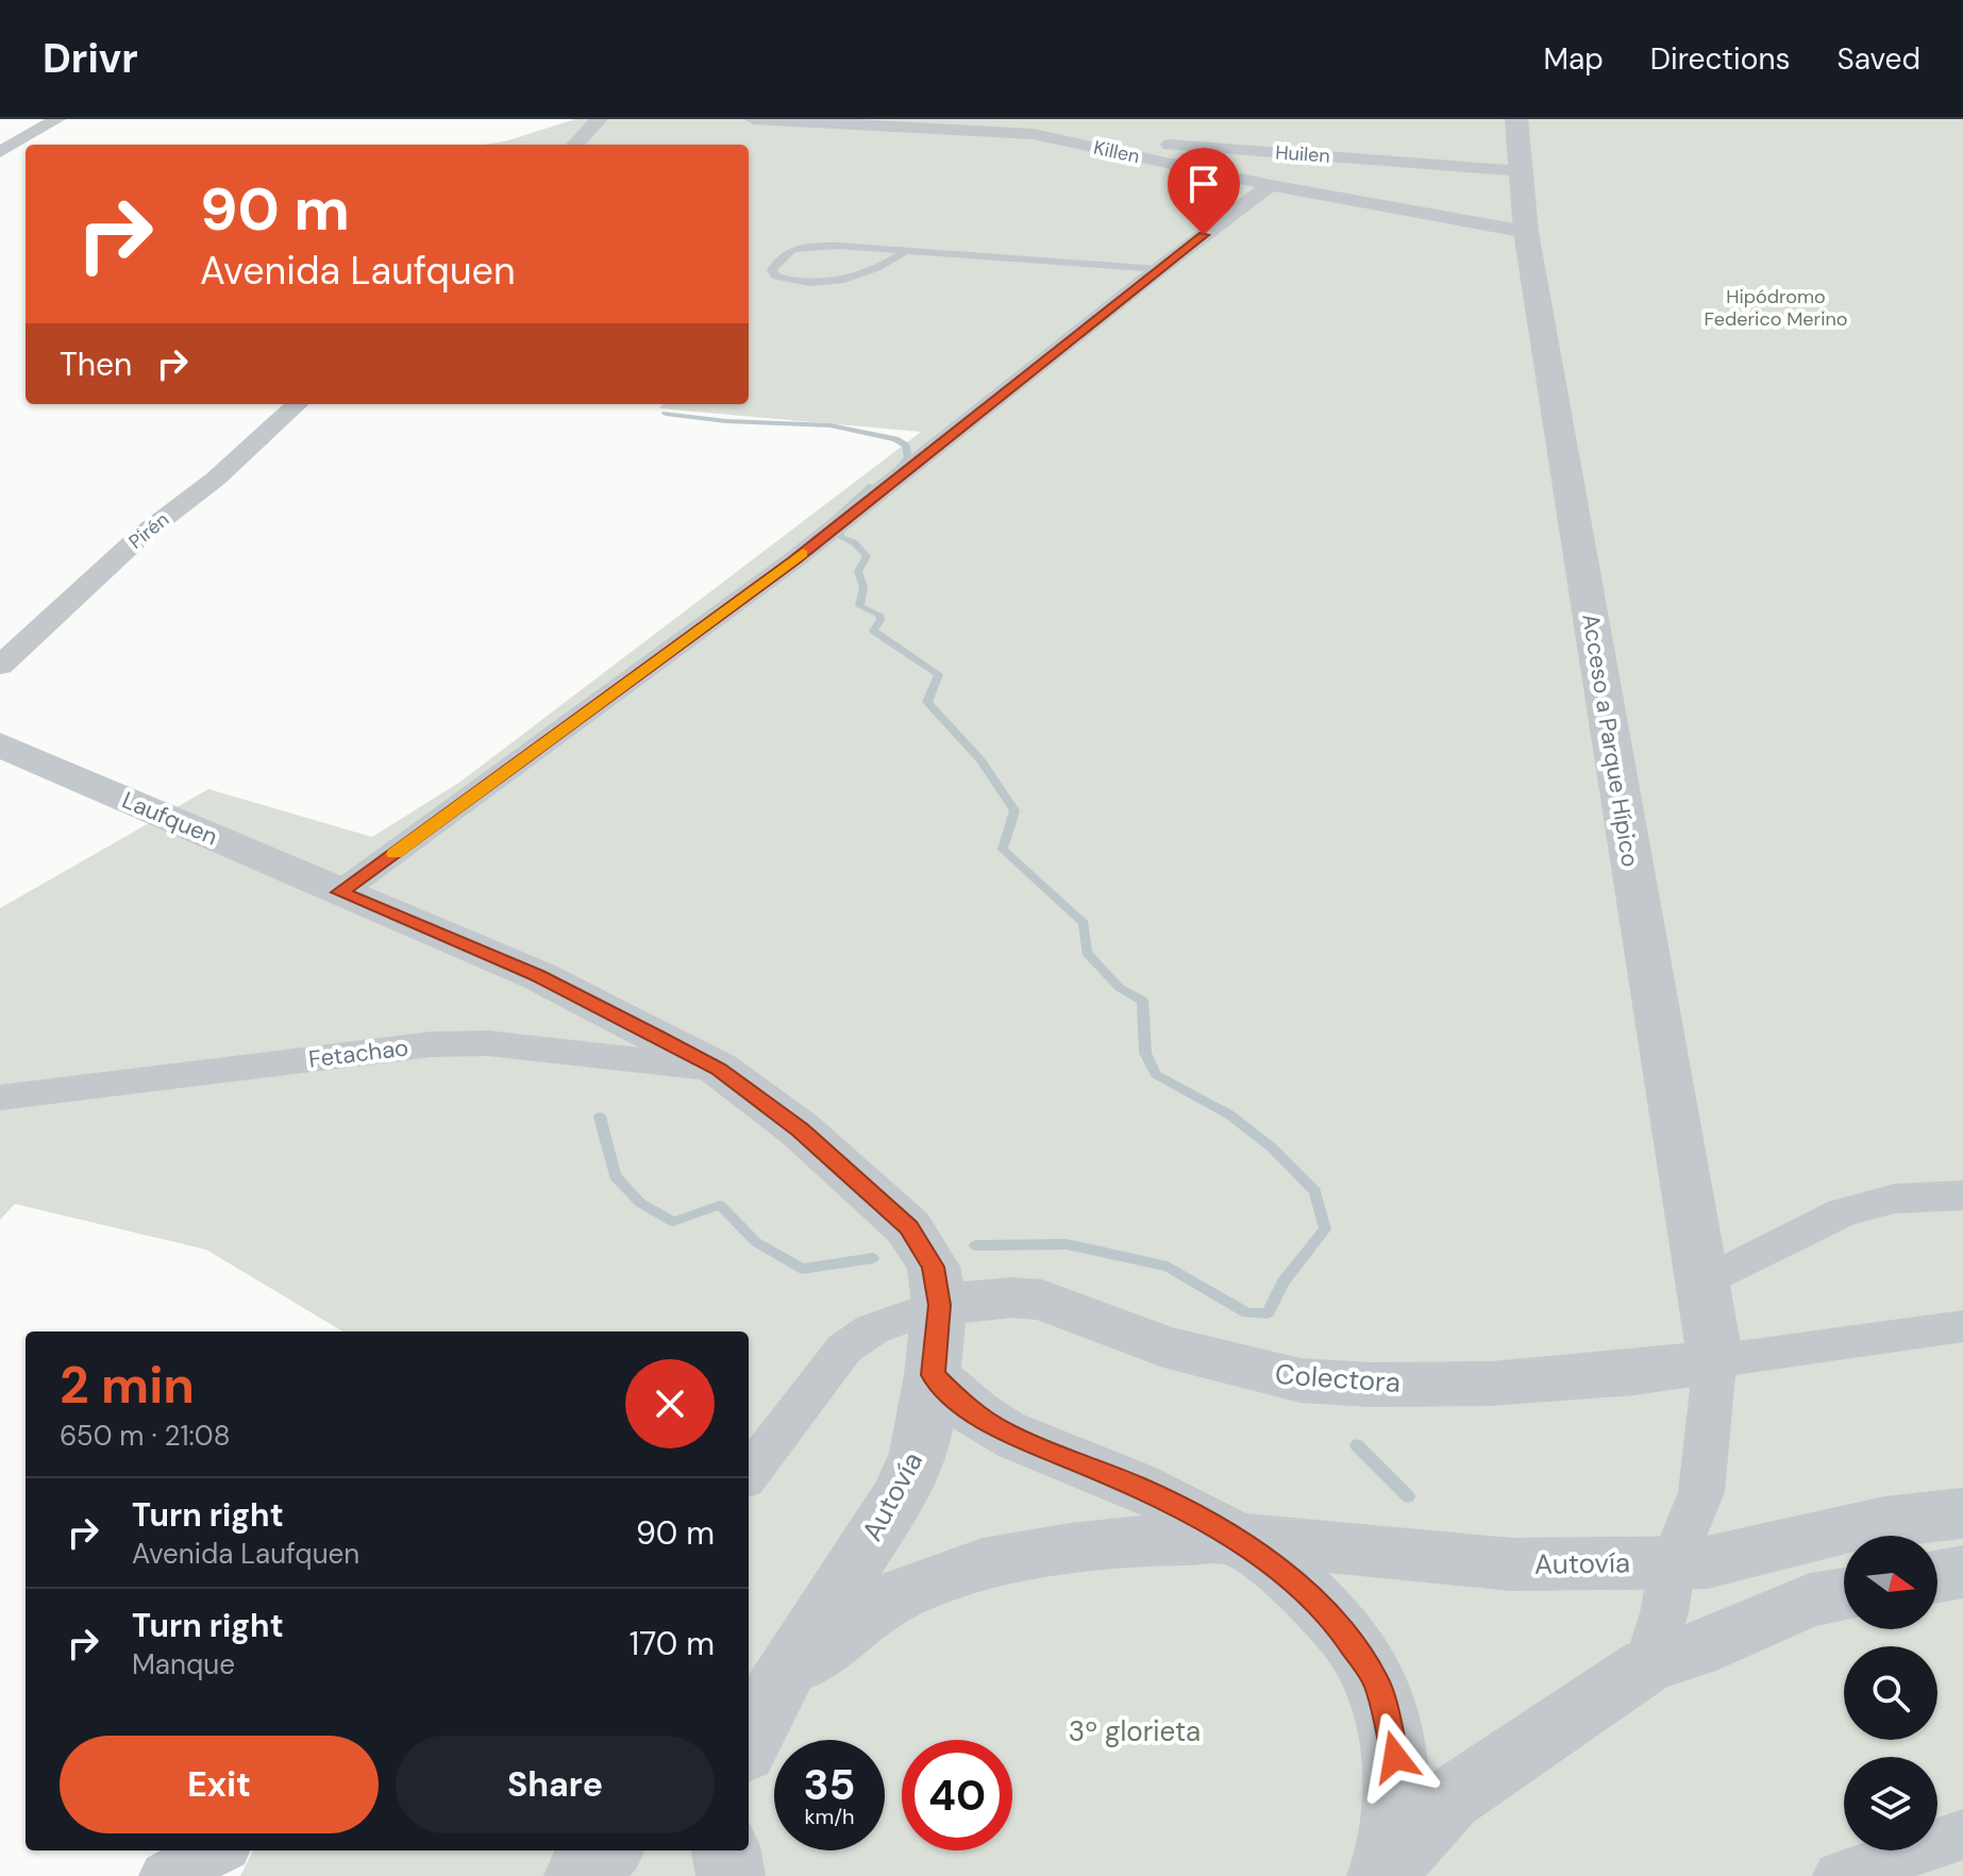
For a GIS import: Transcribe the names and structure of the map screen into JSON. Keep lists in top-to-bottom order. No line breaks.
{"streets":{"street":["Killen","Huilen","Pirén","Acceso a Parque Hípico","Laufquen","Fetachao","Colectora","Autovía"]},"crossings":[["Killen","Huilen"],["Killen","Acceso a Parque Hípico"],["Huilen","Acceso a Parque Hípico"],["Acceso a Parque Hípico","Colectora"],["Laufquen","Fetachao"],["Laufquen","Colectora"],["Laufquen","Autovía"]],"parks":["Hipódromo Federico Merino","3º glorieta"],"north":"right","page":{"header":"Drivr","nav":["Map","Directions","Saved"],"turn":["90 m","Avenida Laufquen"],"then":"Then","heading":["2 min","650 m · 21:08"],"list":[{"name":"Turn right","note":"Avenida Laufquen","value":"90 m"},{"name":"Turn right","note":"Manque","value":"170 m"}],"buttons":["Exit","Share"],"speed":"35 km/h","limit":"40"}}
